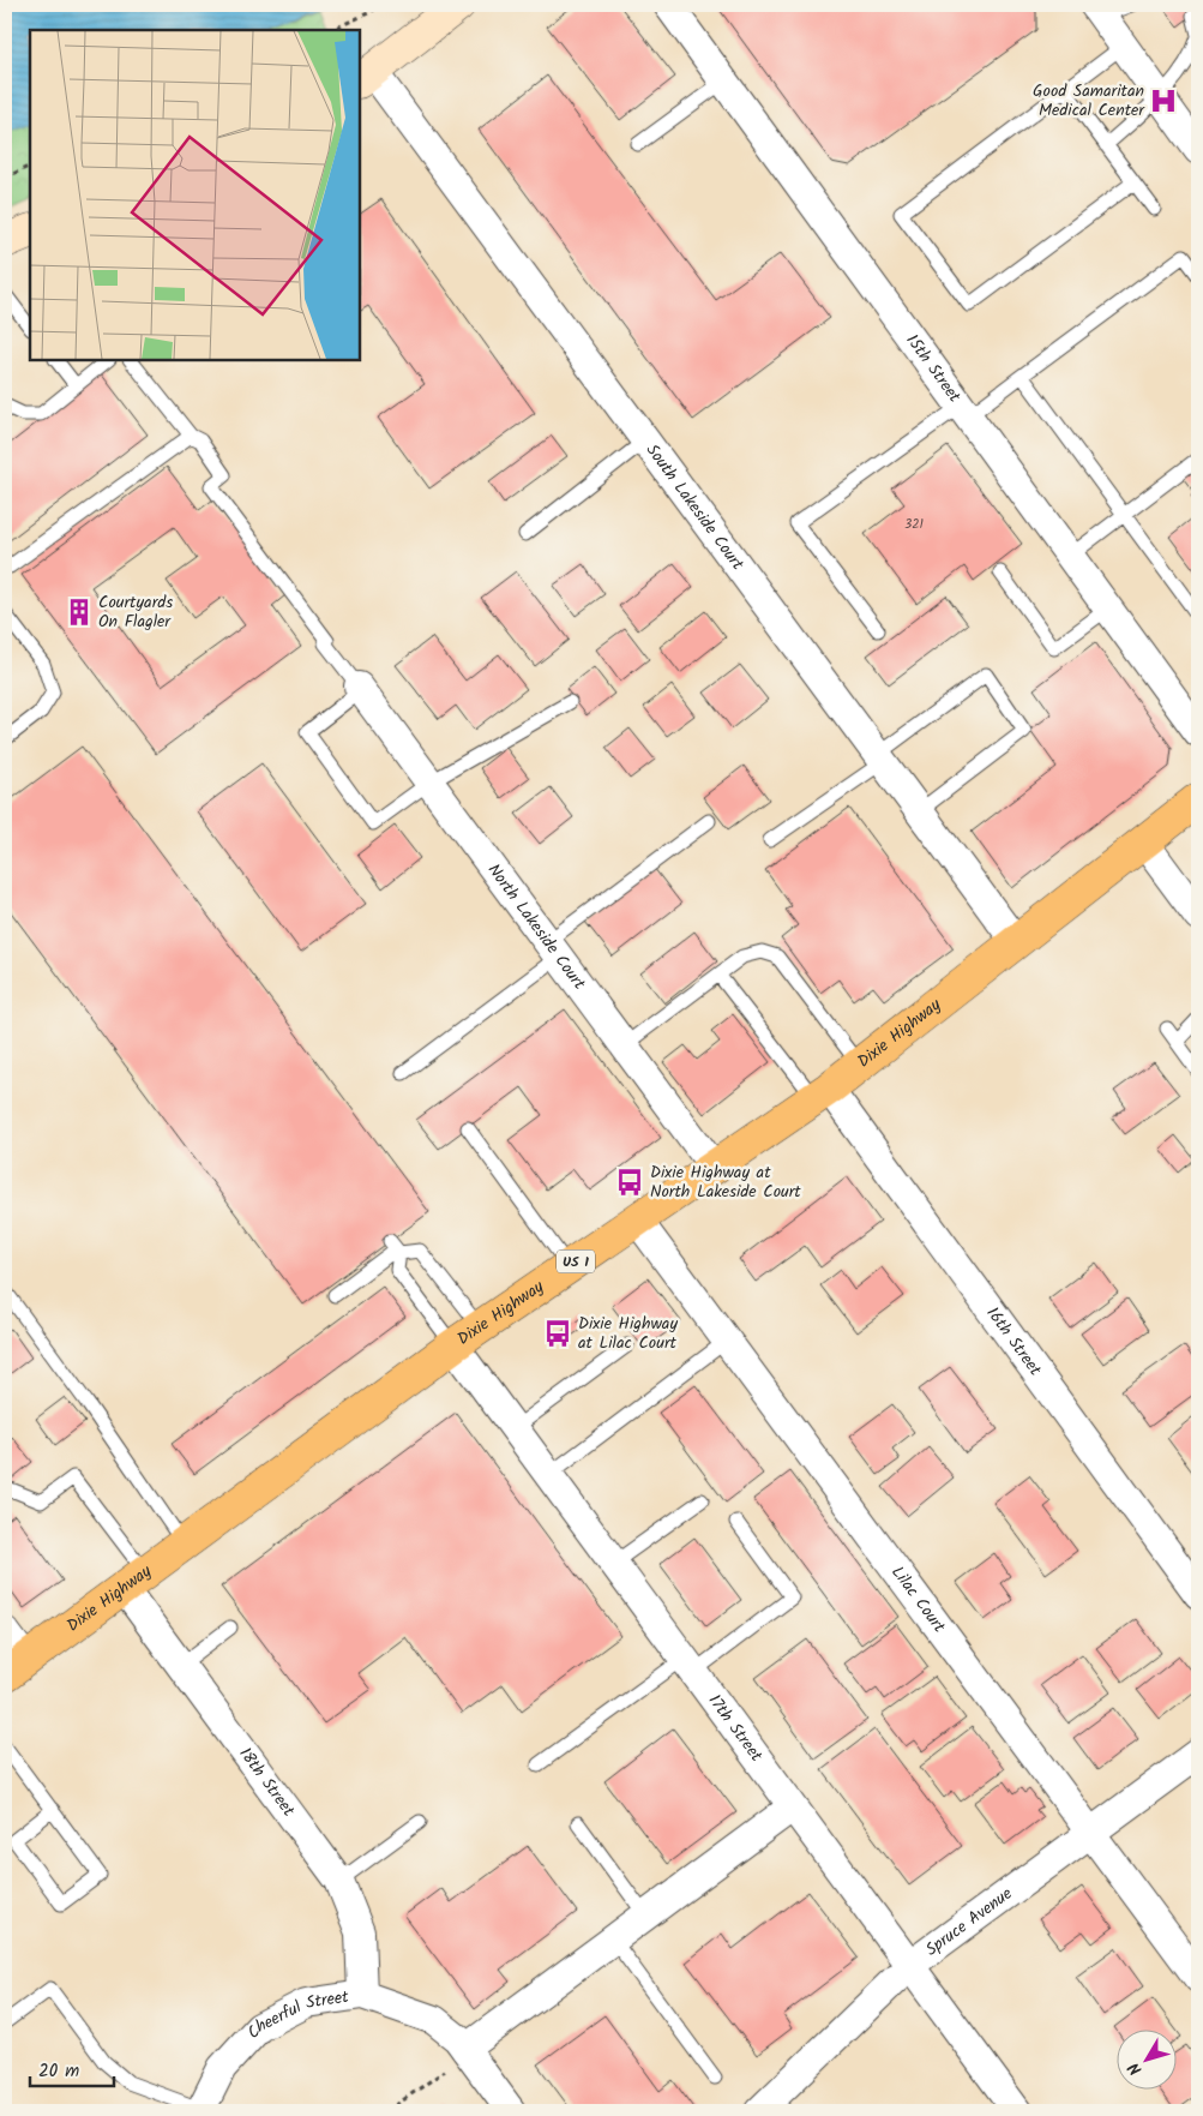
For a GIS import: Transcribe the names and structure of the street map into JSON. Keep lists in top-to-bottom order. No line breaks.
{"streets":{"main road":["Dixie Highway","US 1"],"street":["15th Street","South Lakeside Court","North Lakeside Court","16th Street","Lilac Court","17th Street","18th Street","Spruce Avenue","Cheerful Street"]},"crossings":[["South Lakeside Court","Dixie Highway"],["North Lakeside Court","Dixie Highway"],["Dixie Highway","16th Street"],["Dixie Highway","Lilac Court"],["Dixie Highway","17th Street"],["Dixie Highway","18th Street"],["Lilac Court","Spruce Avenue"],["17th Street","Spruce Avenue"],["18th Street","Cheerful Street"]],"places":{"hospital":["Good Samaritan Medical Center"],"building":["Courtyards On Flagler"],"bus stop":["Dixie Highway at North Lakeside Court","Dixie Highway at Lilac Court"]},"house_numbers":["321"],"scale_bar":"20 m","north":"bottom left"}
